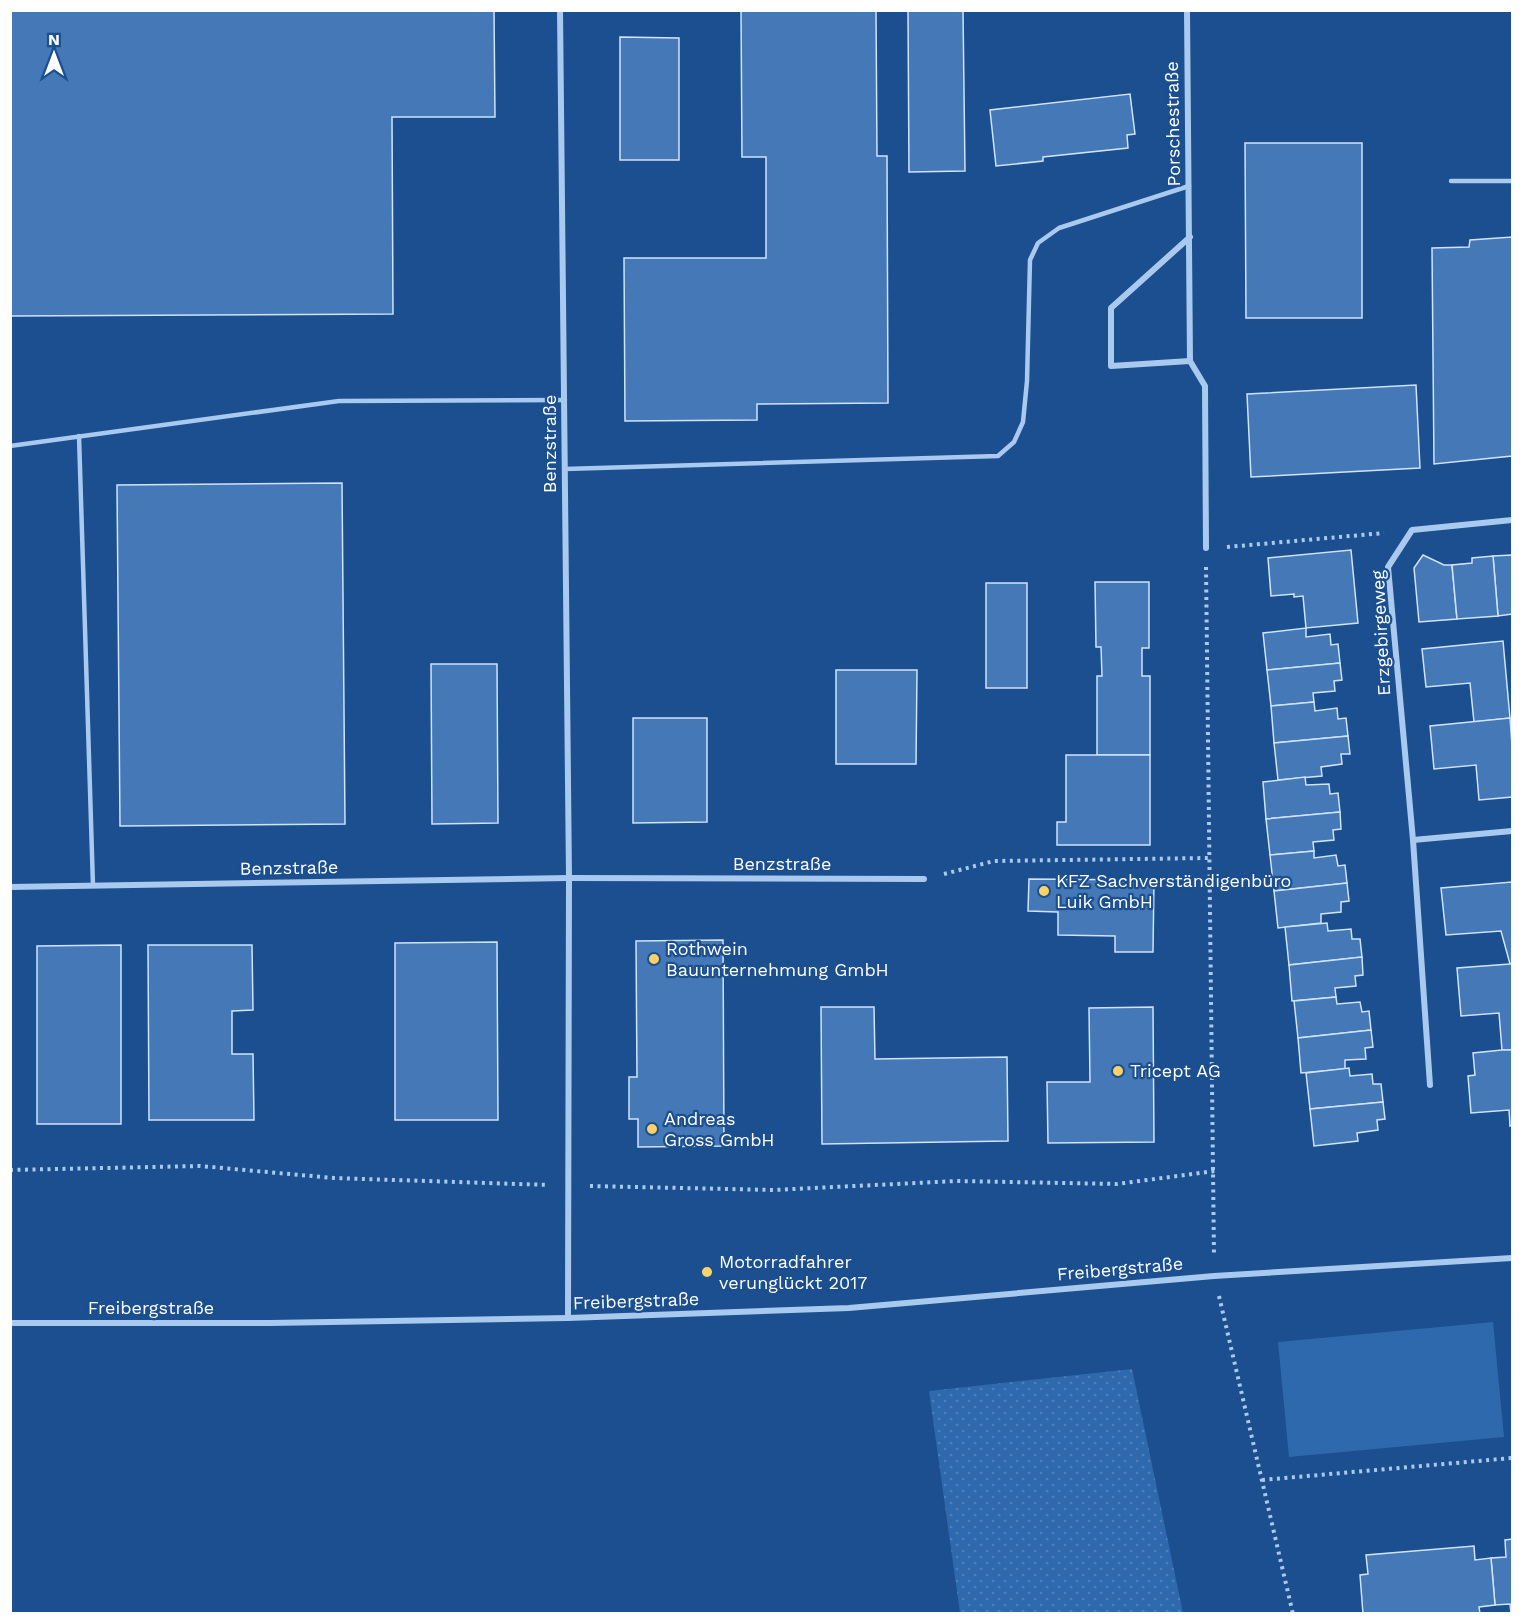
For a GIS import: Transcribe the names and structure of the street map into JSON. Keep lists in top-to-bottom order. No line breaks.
{"streets":{"street":["Porschestraße","Benzstraße","Erzgebirgeweg","Freibergstraße"]},"crossings":[["Benzstraße","Freibergstraße"]],"places":["KFZ Sachverständigenbüro Luik GmbH","Rothwein Bauunternehmung GmbH","Tricept AG","Andreas Gross GmbH","Motorradfahrer verunglückt 2017"],"north":"top"}
